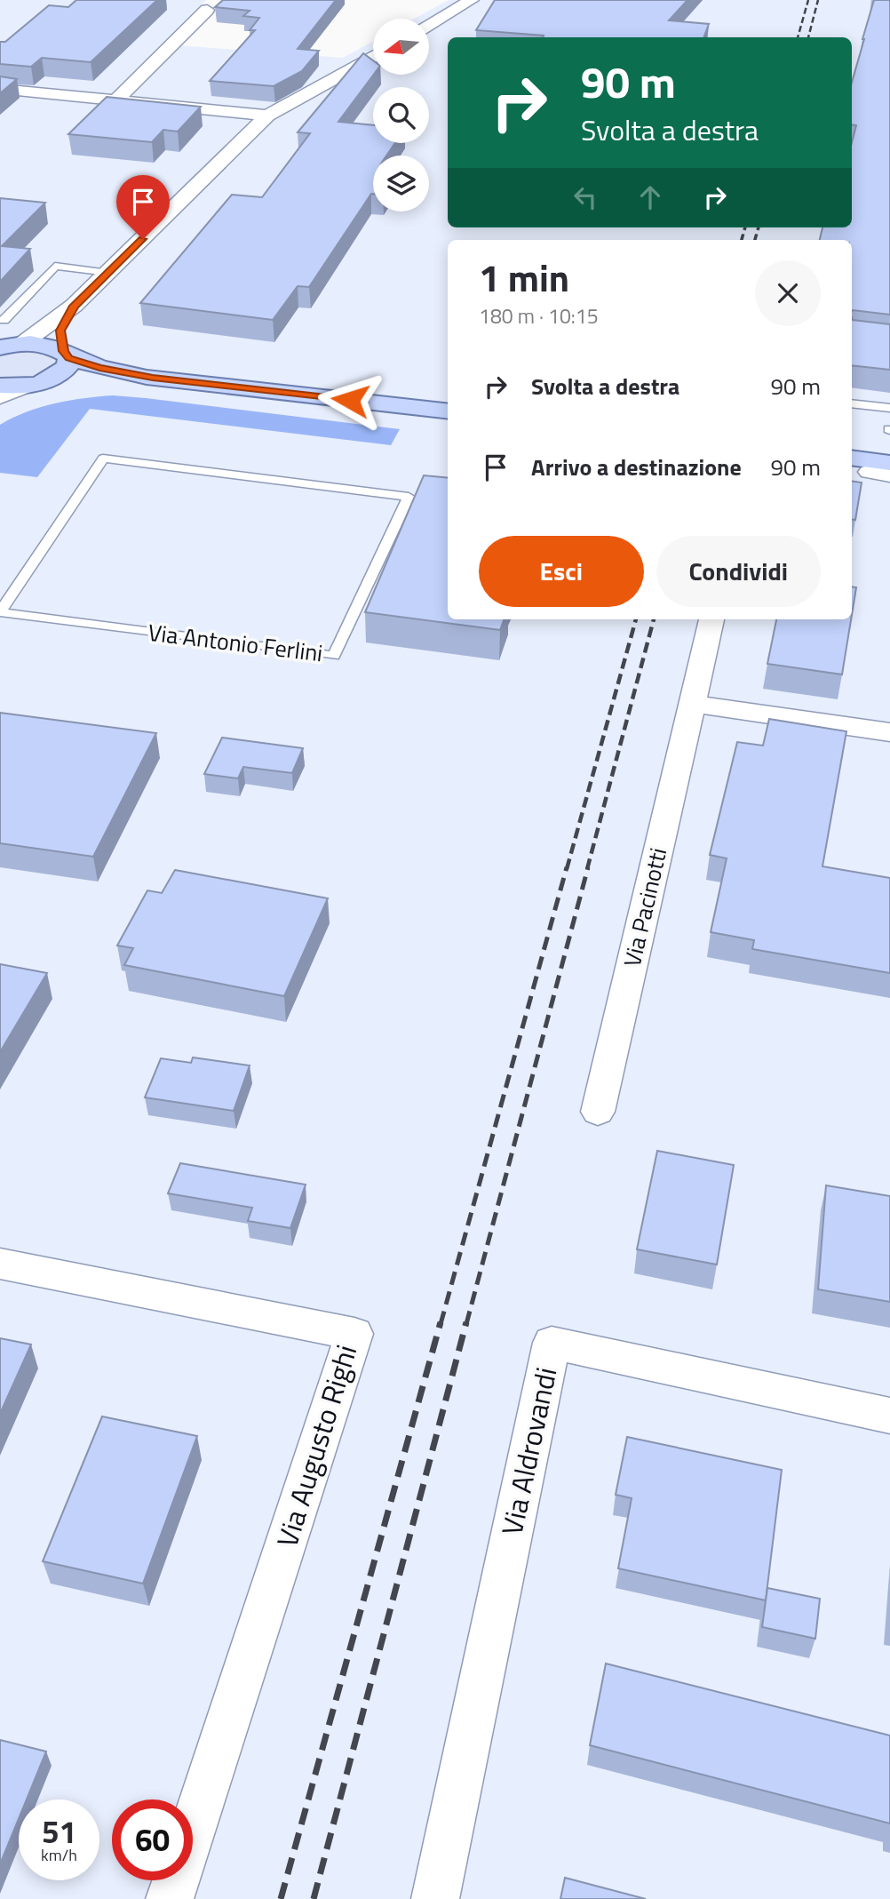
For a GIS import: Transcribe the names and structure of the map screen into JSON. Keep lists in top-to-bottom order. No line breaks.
{"streets":{"street":["Via Pacinotti","Via Augusto Righi","Via Aldrovandi"],"lane":["Via Antonio Ferlini"]},"north":"left","page":{"turn":["90 m","Svolta a destra"],"heading":["1 min","180 m · 10:15"],"list":[{"name":"Svolta a destra","value":"90 m"},{"name":"Arrivo a destinazione","value":"90 m"}],"buttons":["Esci","Condividi"],"speed":"51 km/h","limit":"60"}}
